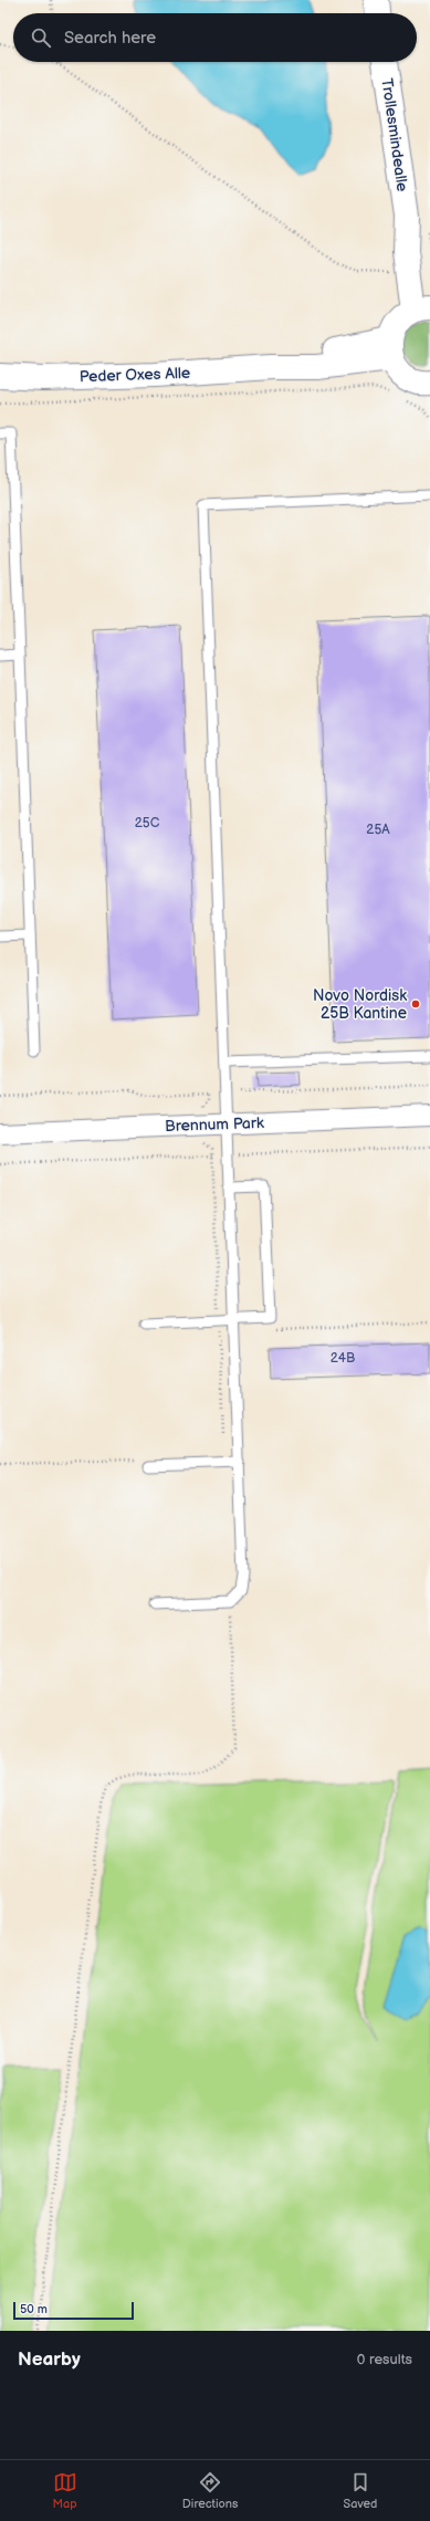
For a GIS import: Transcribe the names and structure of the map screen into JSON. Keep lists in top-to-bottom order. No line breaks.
{"streets":{"street":["Trollesmindealle","Peder Oxes Alle","Brennum Park"]},"places":["Novo Nordisk 25B Kantine"],"house_numbers":["25C","25A","24B"],"scale_bar":"50 m","page":{"search":"Search here","scale":"50 m","heading":["Nearby","0 results"],"nav":["Map","Directions","Saved"]}}
